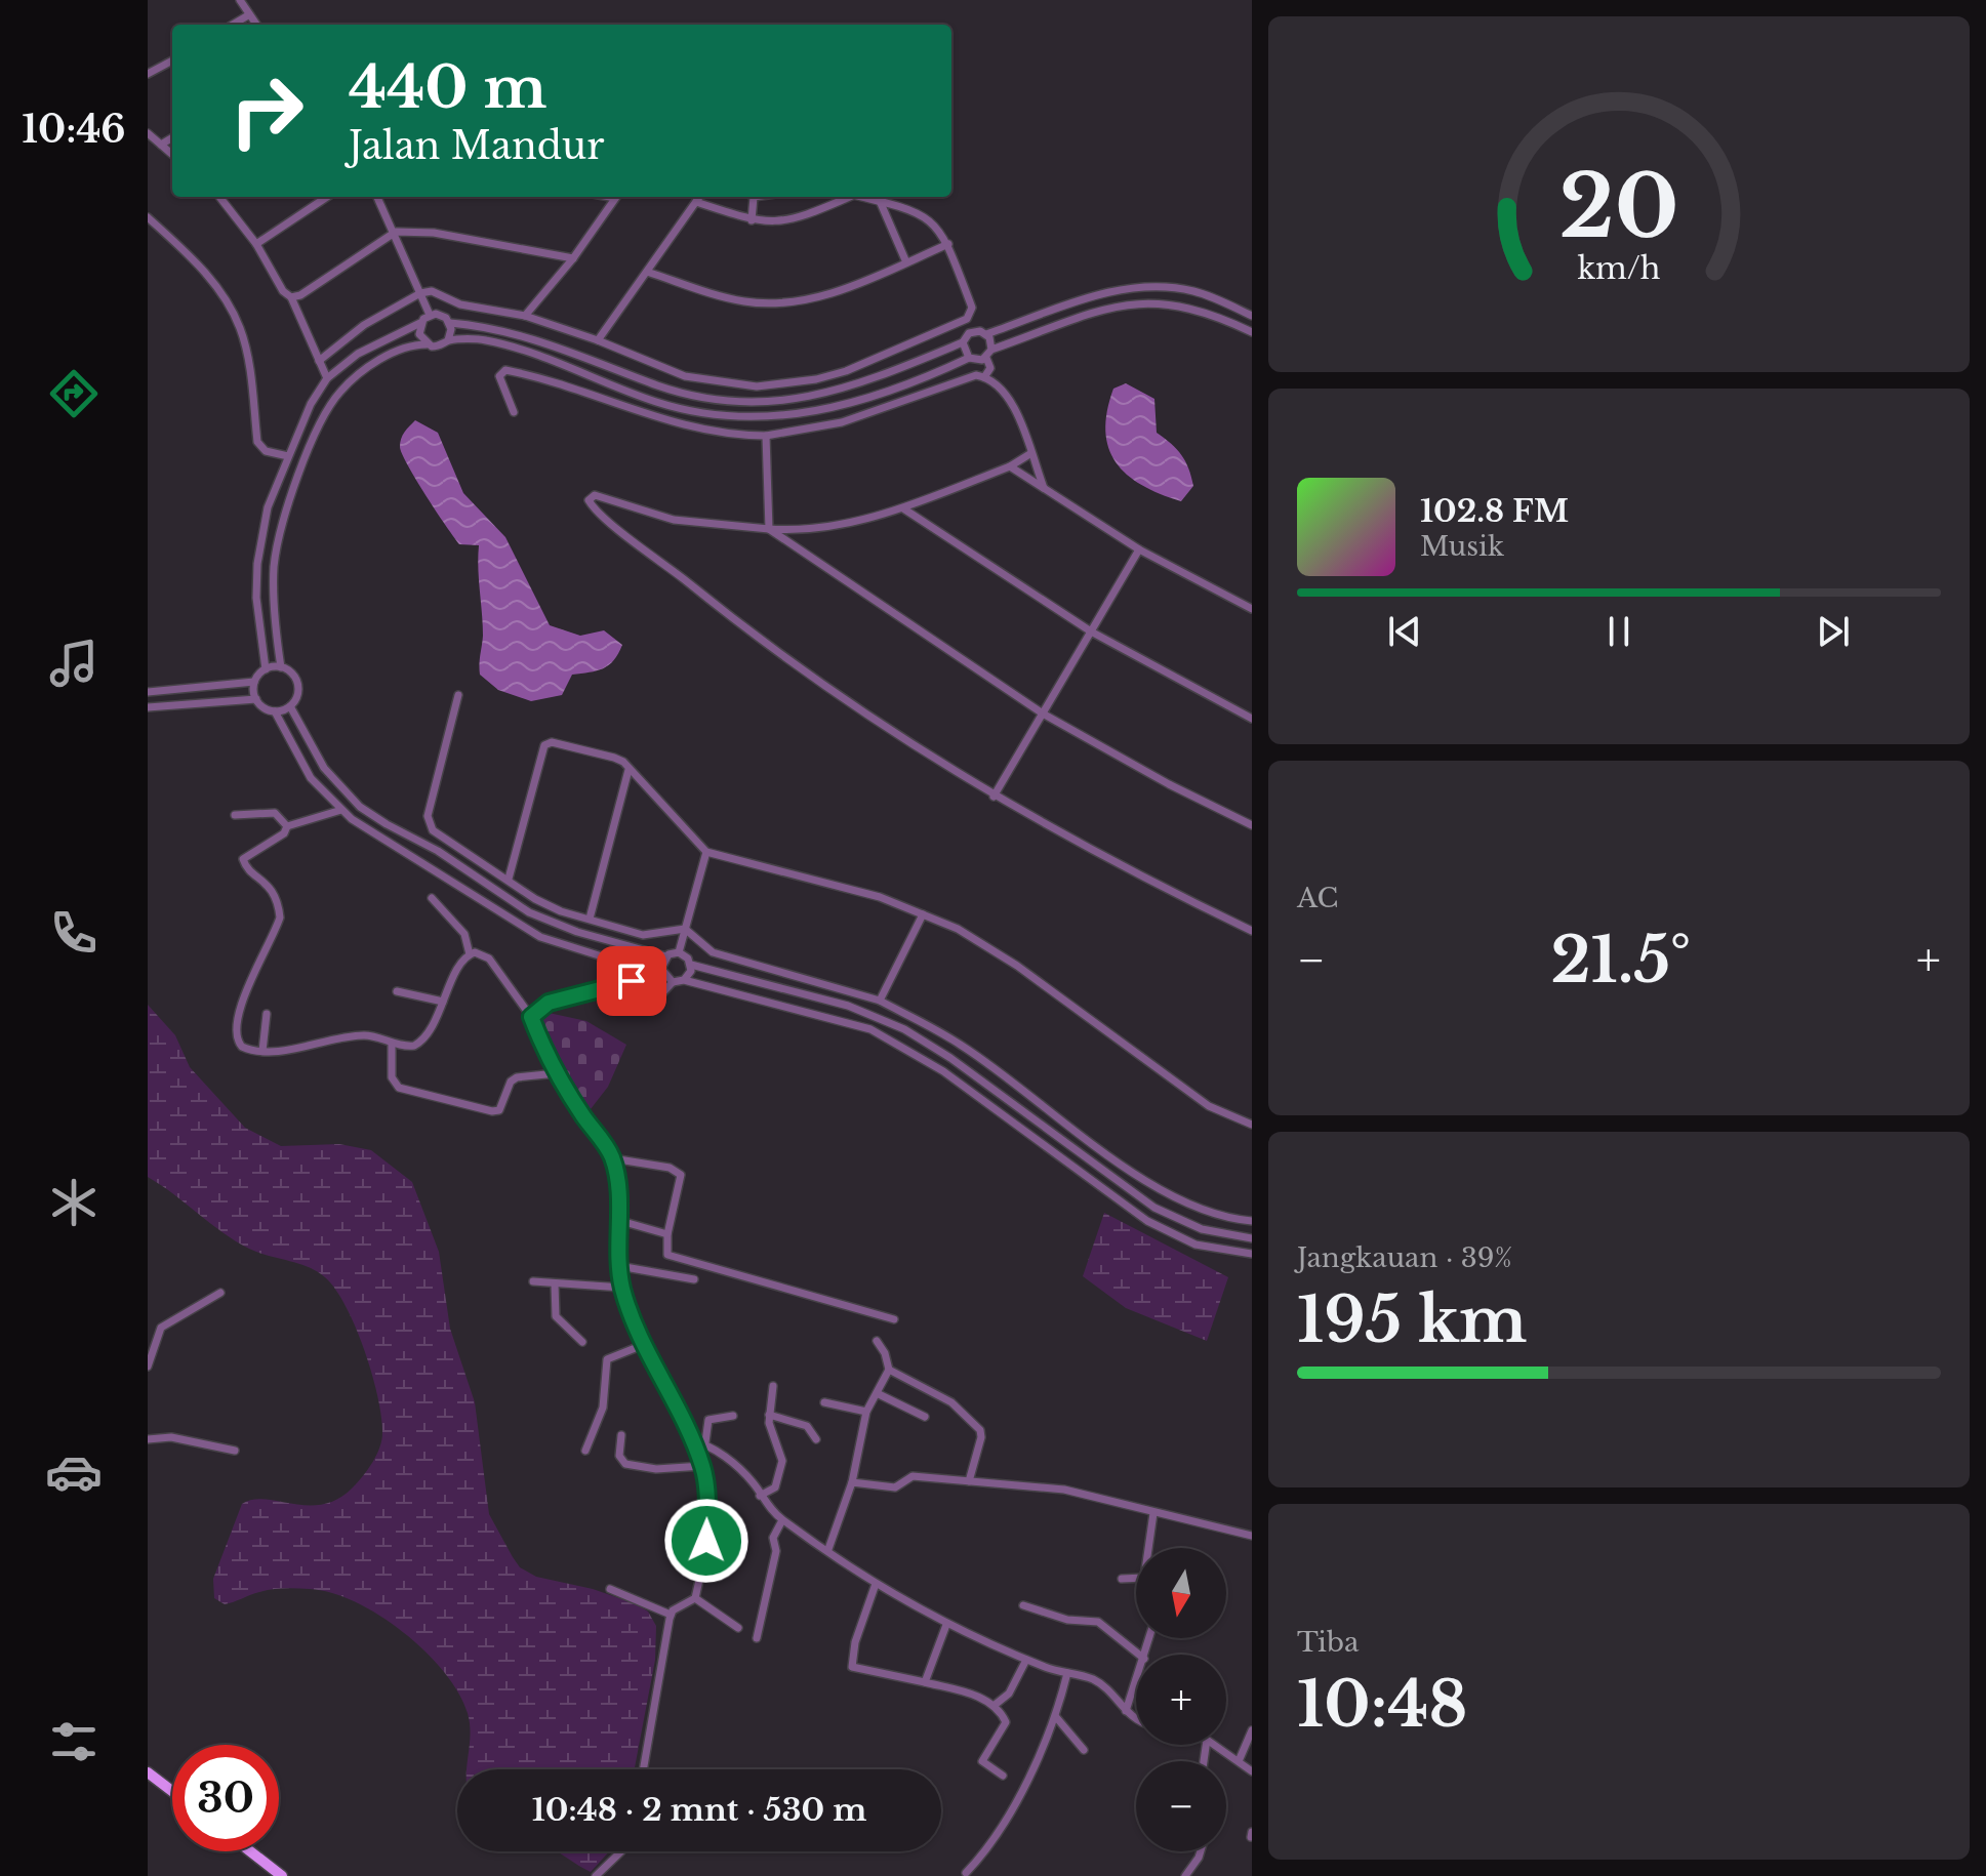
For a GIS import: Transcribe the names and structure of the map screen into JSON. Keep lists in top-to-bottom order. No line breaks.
{"north":"bottom","page":{"tabs":"10:46","turn":["440 m","Jalan Mandur"],"song":["102.8 FM","Musik"],"tile":["AC",["Jangkauan · 39%","195 km"],["Tiba","10:48"]],"heat":["−","21.5°","+"],"map_buttons":["+","−"],"limit":"30","trip":"10:48 · 2 mnt · 530 m","gauge":["20","km/h"]}}
